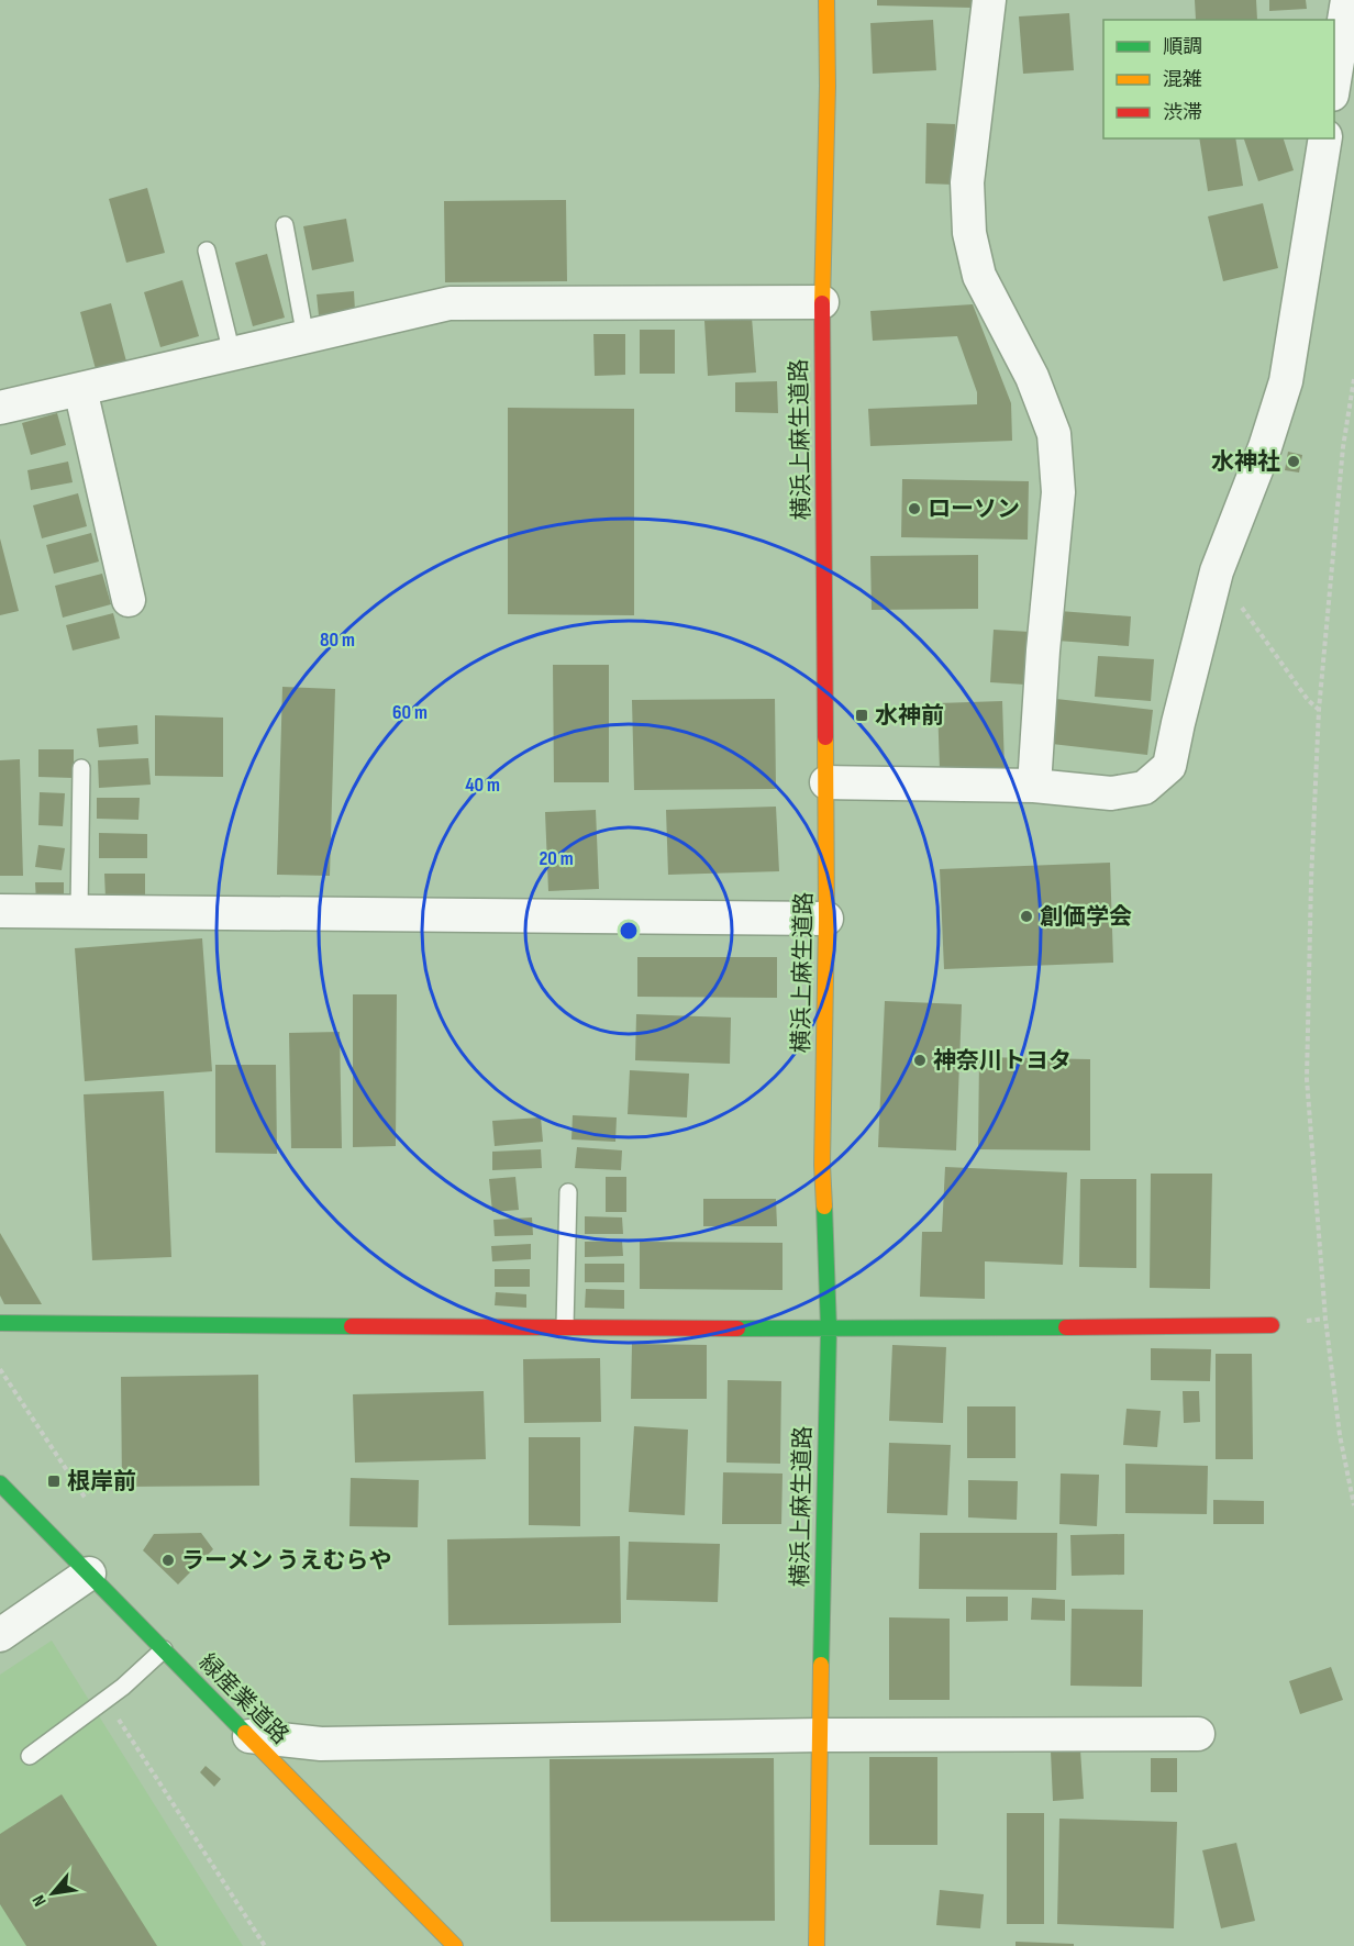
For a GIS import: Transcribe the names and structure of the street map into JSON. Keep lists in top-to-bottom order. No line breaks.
{"streets":{"main road":["横浜上麻生道路","緑産業道路"]},"places":{"other":["水神社","ローソン","創価学会","神奈川トヨタ","ラーメン うえむらや"],"transit":["水神前","根岸前"]},"legend":["順調","混雑","渋滞"],"north":"bottom left","rings":["80 m","60 m","40 m","20 m"]}
